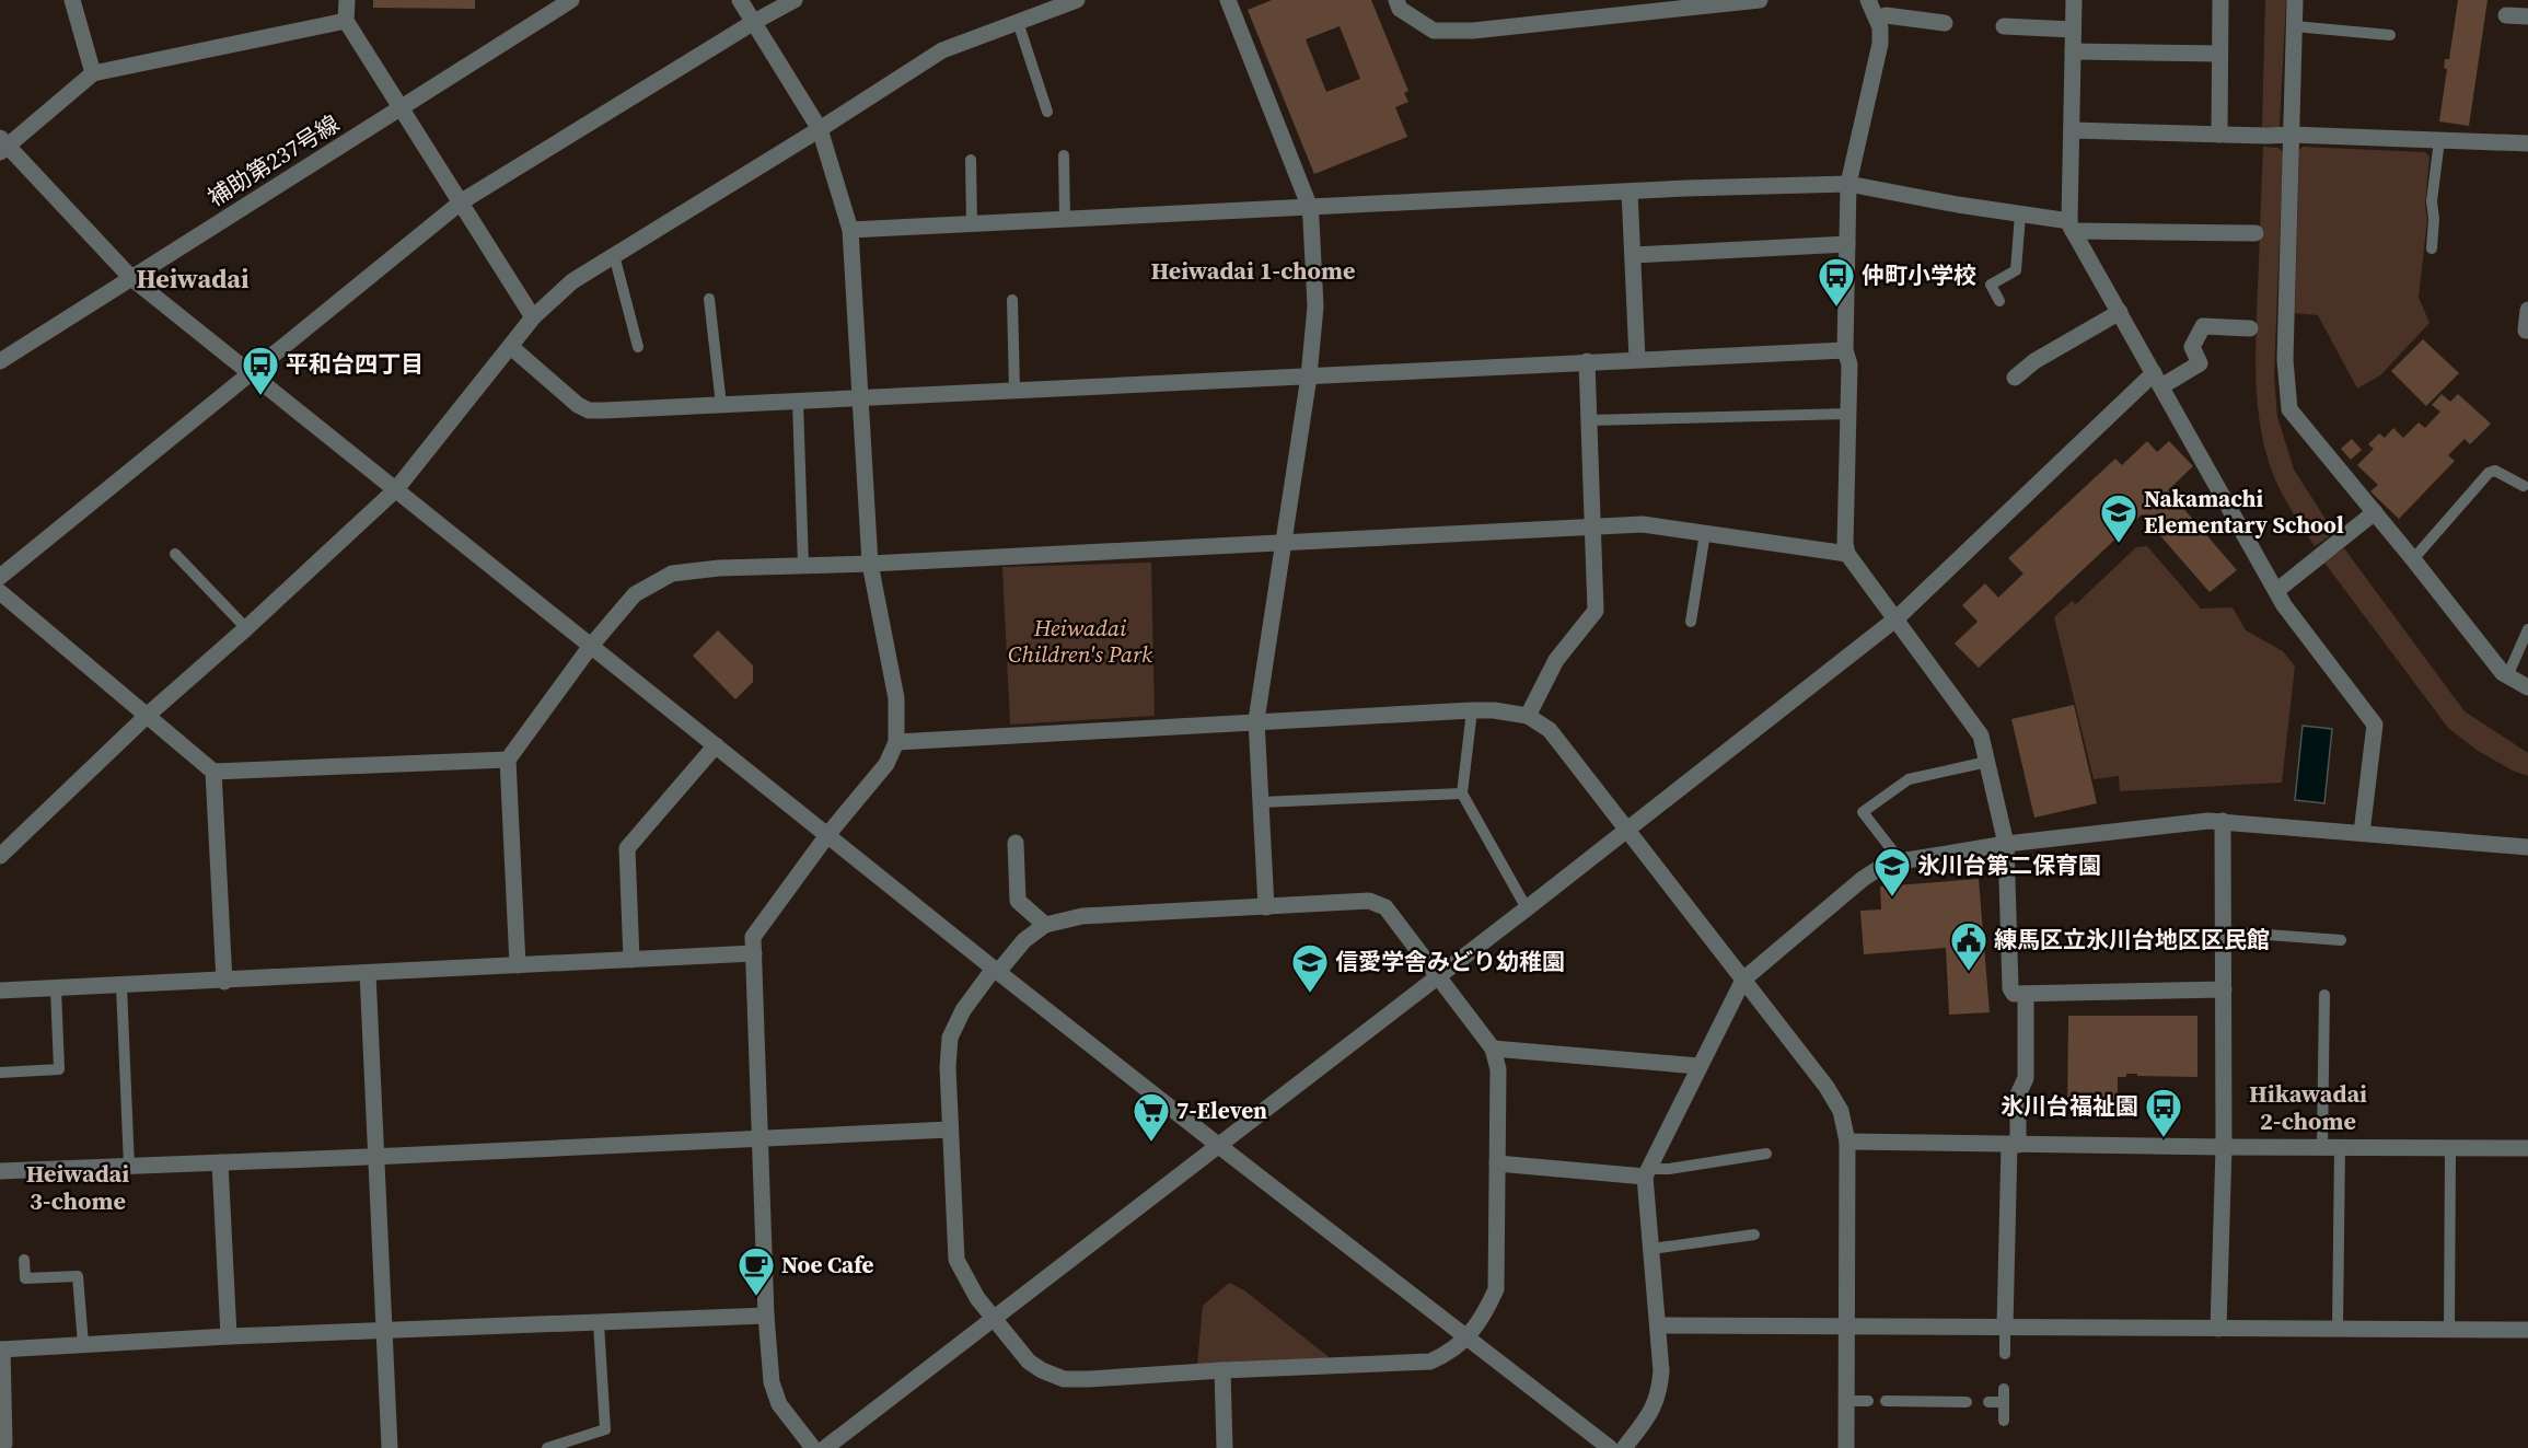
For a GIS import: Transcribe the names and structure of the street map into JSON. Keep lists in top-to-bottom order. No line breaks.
{"streets":{"street":["補助第237号線"]},"districts":["Heiwadai 1-chome","Heiwadai","Hikawadai 2-chome","Heiwadai 3-chome"],"parks":["Heiwadai Children's Park"],"places":{"bus stop":["仲町小学校","平和台四丁目","氷川台福祉園"],"school or university":["Nakamachi Elementary School","氷川台第二保育園","信愛学舎みどり幼稚園"],"public building":["練馬区立氷川台地区区民館"],"supermarket":["7-Eleven"],"cafe":["Noe Cafe"]}}
